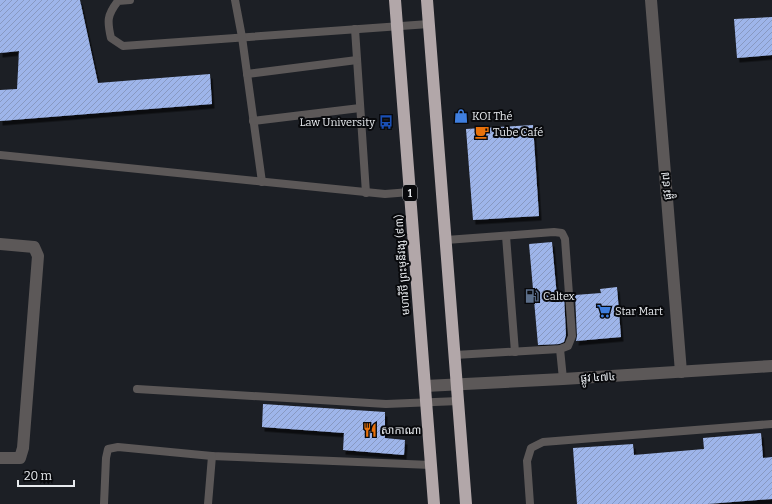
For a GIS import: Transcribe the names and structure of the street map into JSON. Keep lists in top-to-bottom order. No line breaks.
{"streets":{"highway":["1","មហាវិថី ព្រះមុនីវង្ស (៩៣)"],"street":["ផ្លូវ ៩៧","ផ្លូវ ៤៧៤"]},"crossings":[["ផ្លូវ ៩៧","ផ្លូវ ៤៧៤"],["មហាវិថី ព្រះមុនីវង្ស (៩៣)","ផ្លូវ ៤៧៤"]],"places":{"shop":["KOI Thé"],"bus stop":["Law University"],"cafe":["Tube Café"],"fuel station":["Caltex"],"supermarket":["Star Mart"],"restaurant":["សាកាណា"]},"scale_bar":"20 m"}
